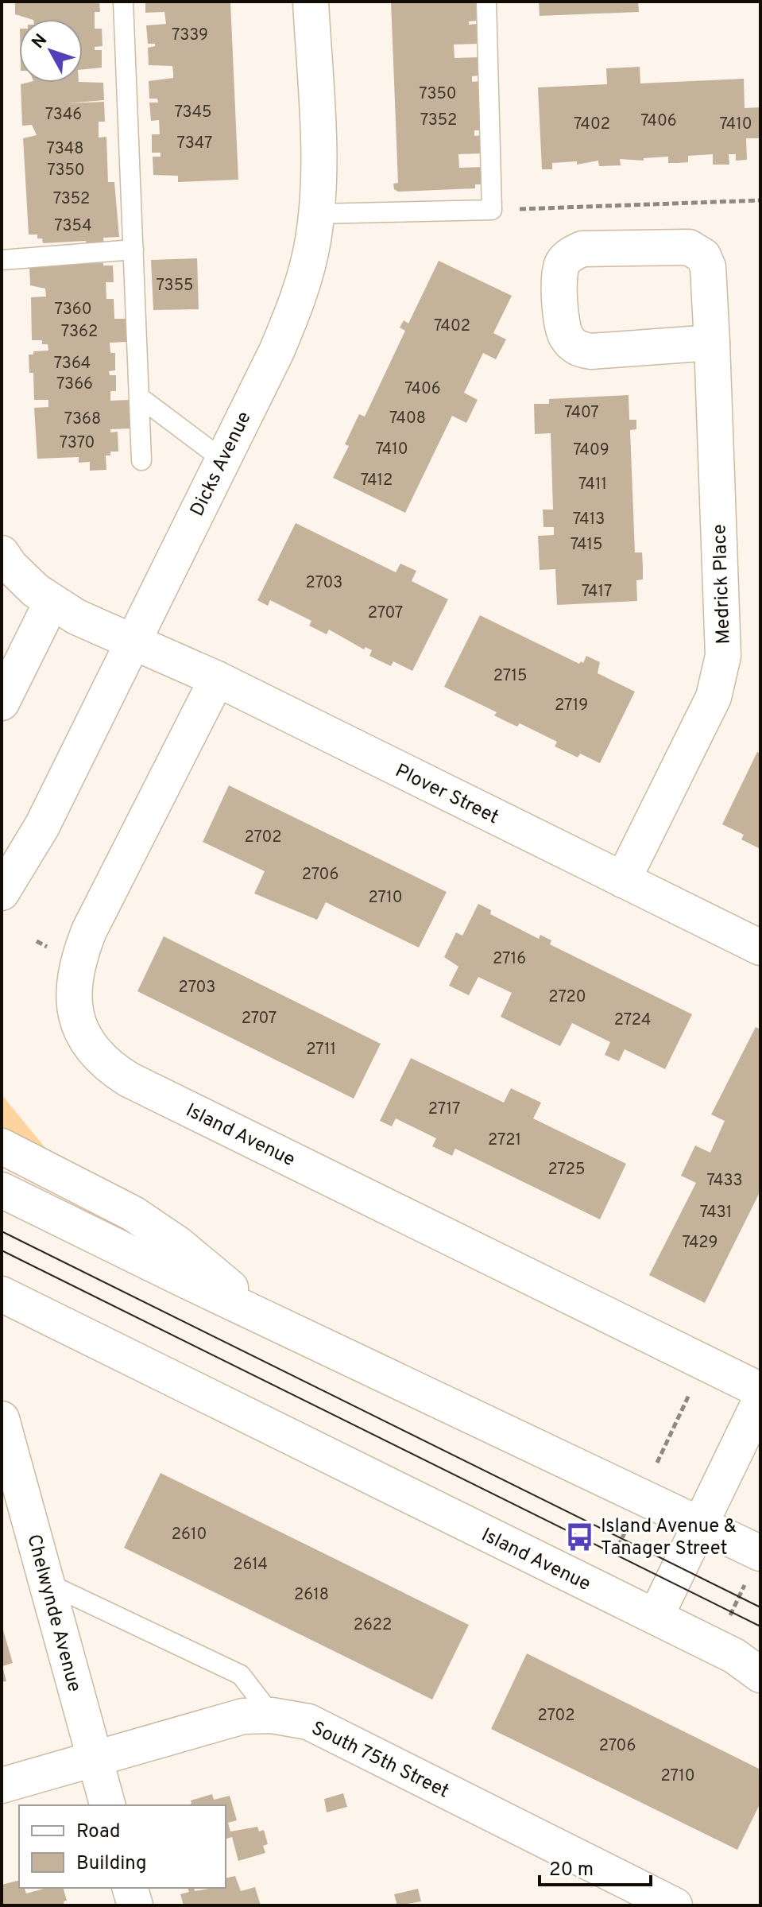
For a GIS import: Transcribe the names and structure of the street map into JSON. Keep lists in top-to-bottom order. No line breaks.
{"streets":{"street":["Dicks Avenue","Medrick Place","Plover Street","Island Avenue","Chelwynde Avenue","South 75th Street"]},"crossings":[["Dicks Avenue","Plover Street"],["Medrick Place","Plover Street"],["Plover Street","Island Avenue"],["Chelwynde Avenue","South 75th Street"]],"places":{"bus stop":["Island Avenue & Tanager Street"]},"house_numbers":["7339","7350","7345","7346","7352","7406","7402","7410","7347","7348","7350","7352","7354","7355","7360","7402","7362","7364","7366","7406","7407","7408","7368","7370","7410","7409","7412","7411","7413","7415","2703","7417","2707","2715","2719","2702","2706","2710","2716","2703","2720","2707","2724","2711","2717","2721","2725","7433","7431","7429","2610","2614","2618","2622","2702","2706","2710"],"legend":["Road","Building"],"scale_bar":"20 m","north":"top left"}
